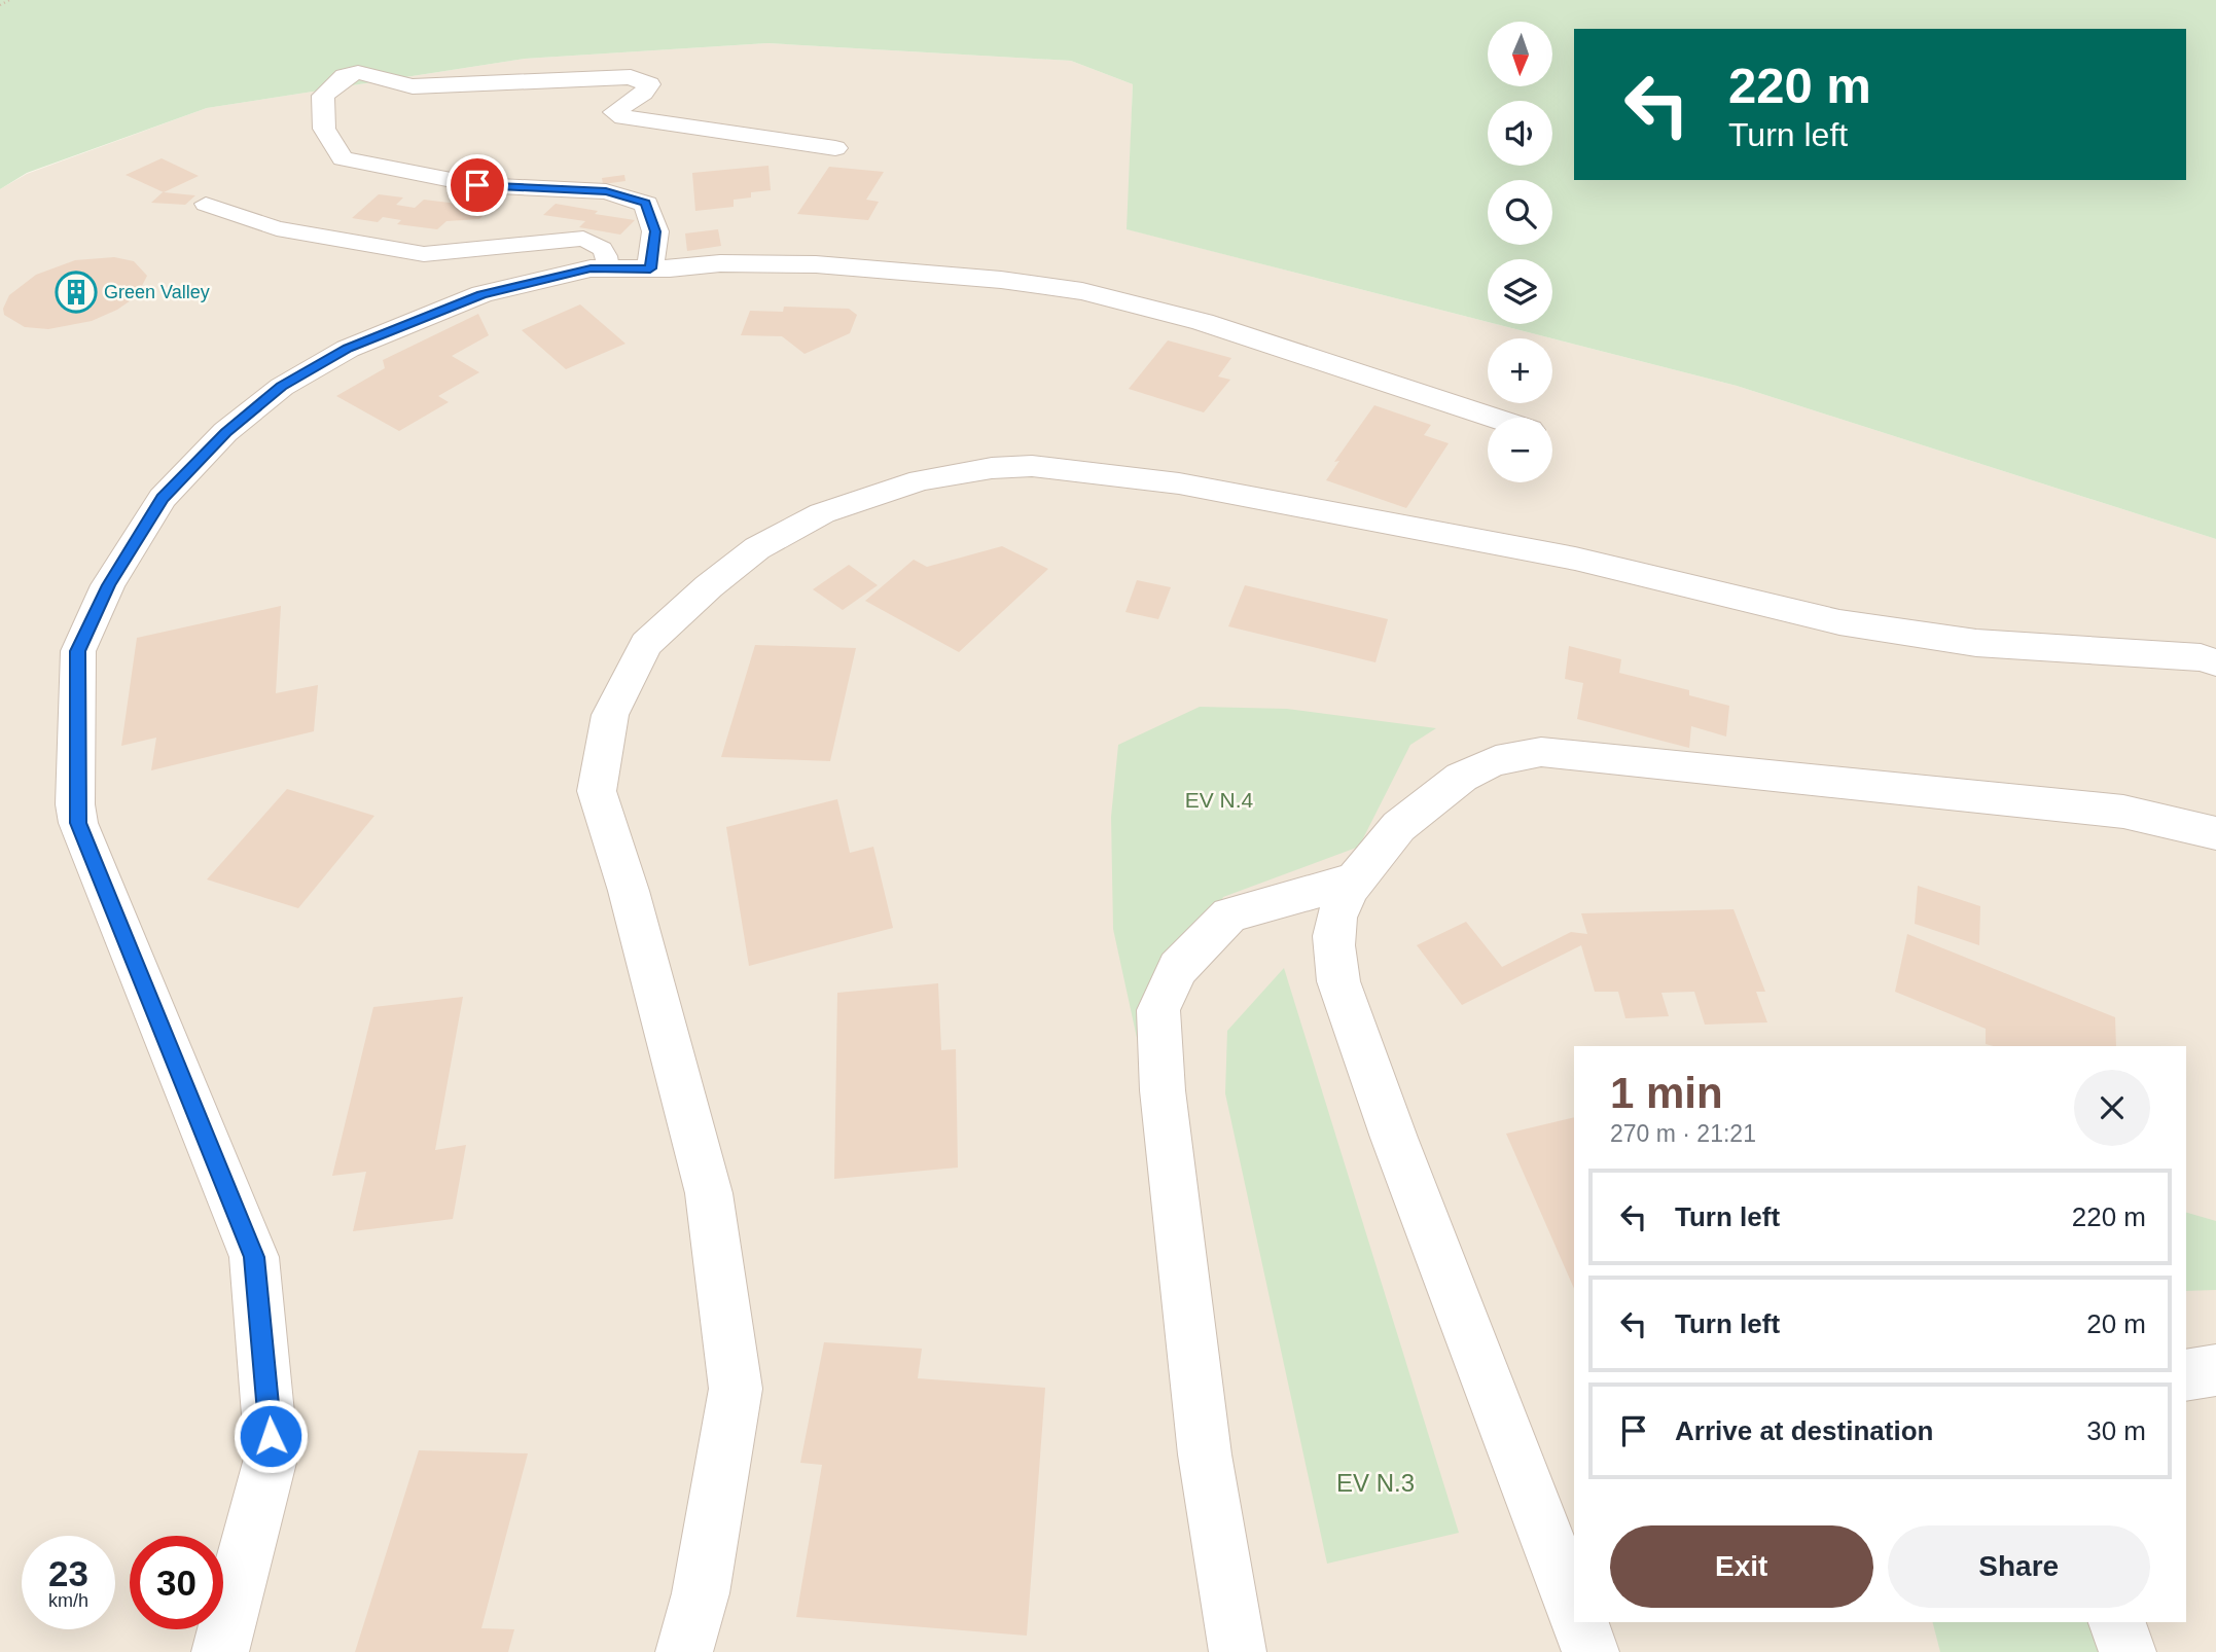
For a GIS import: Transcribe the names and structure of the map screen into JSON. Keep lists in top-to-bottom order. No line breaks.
{"parks":["EV N.4","EV N.3"],"places":{"building":["Green Valley"]},"north":"bottom","page":{"map_buttons":["+","−"],"turn":["220 m","Turn left"],"heading":["1 min","270 m · 21:21"],"list":[{"name":"Turn left","value":"220 m"},{"name":"Turn left","value":"20 m"},{"name":"Arrive at destination","value":"30 m"}],"buttons":["Exit","Share"],"speed":"23 km/h","limit":"30"}}
